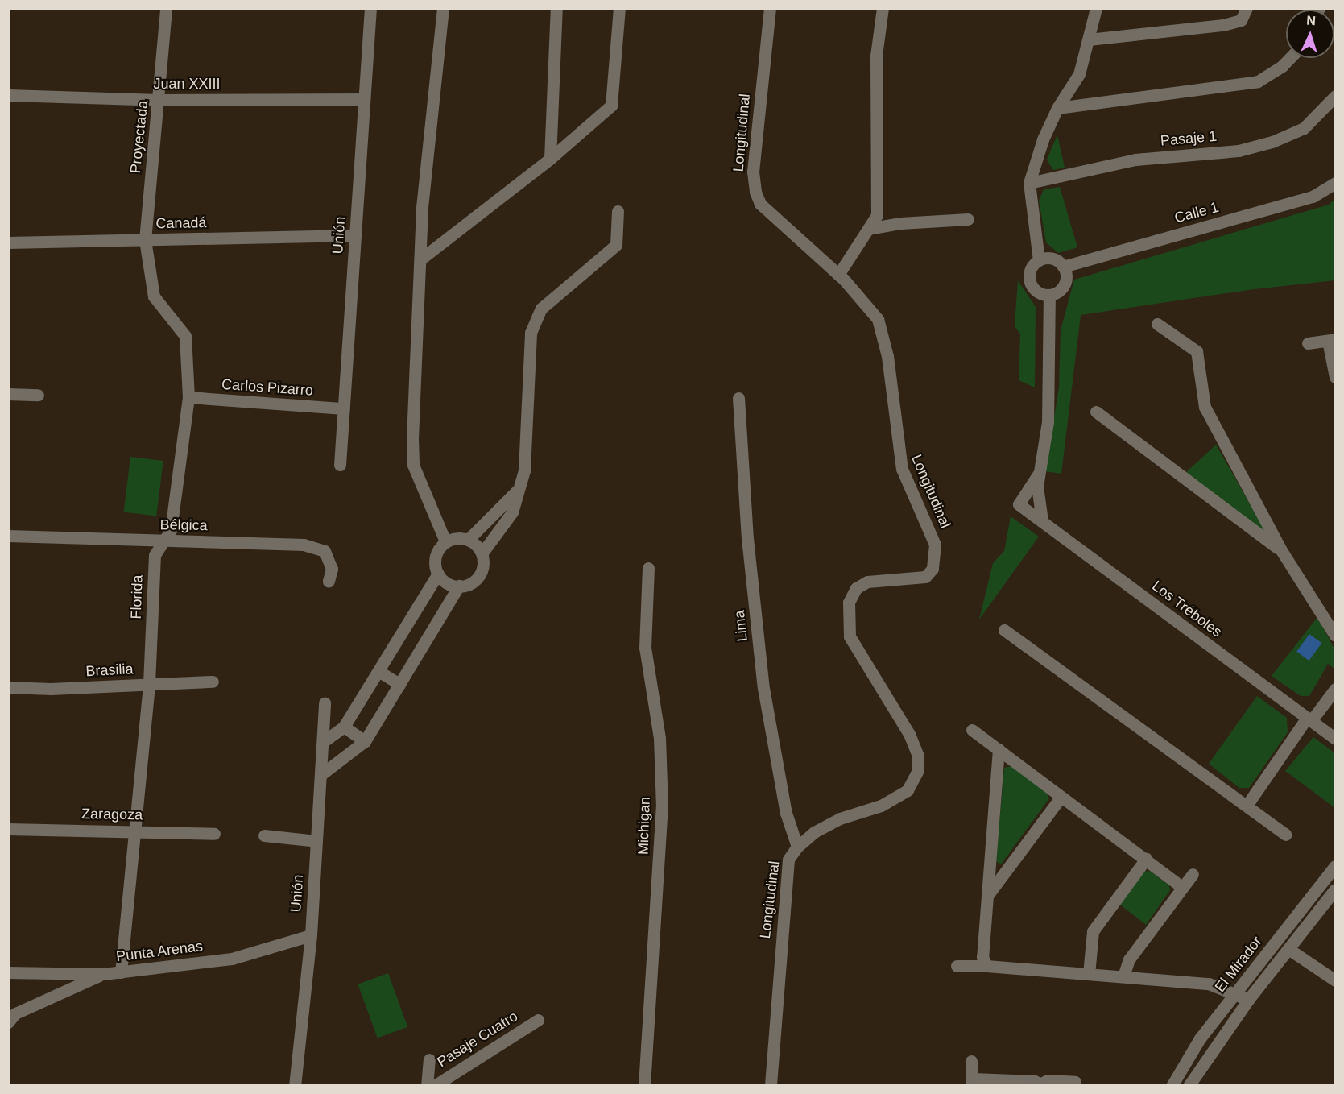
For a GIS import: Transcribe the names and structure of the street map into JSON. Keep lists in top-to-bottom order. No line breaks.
{"streets":{"street":["Juan XXIII","Longitudinal","Proyectada","Pasaje 1","Calle 1","Canadá","Unión","Carlos Pizarro","Bélgica","Florida","Los Tréboles","Lima","Brasilia","Zaragoza","Michigan","Punta Arenas","El Mirador","Pasaje Cuatro"]},"crossings":[["Juan XXIII","Proyectada"],["Juan XXIII","Unión"],["Longitudinal","Lima"],["Proyectada","Canadá"],["Proyectada","Florida"],["Canadá","Unión"],["Canadá","Florida"],["Unión","Carlos Pizarro"],["Unión","Punta Arenas"],["Carlos Pizarro","Florida"],["Bélgica","Florida"],["Florida","Brasilia"],["Florida","Zaragoza"],["Florida","Punta Arenas"]],"north":"top"}
